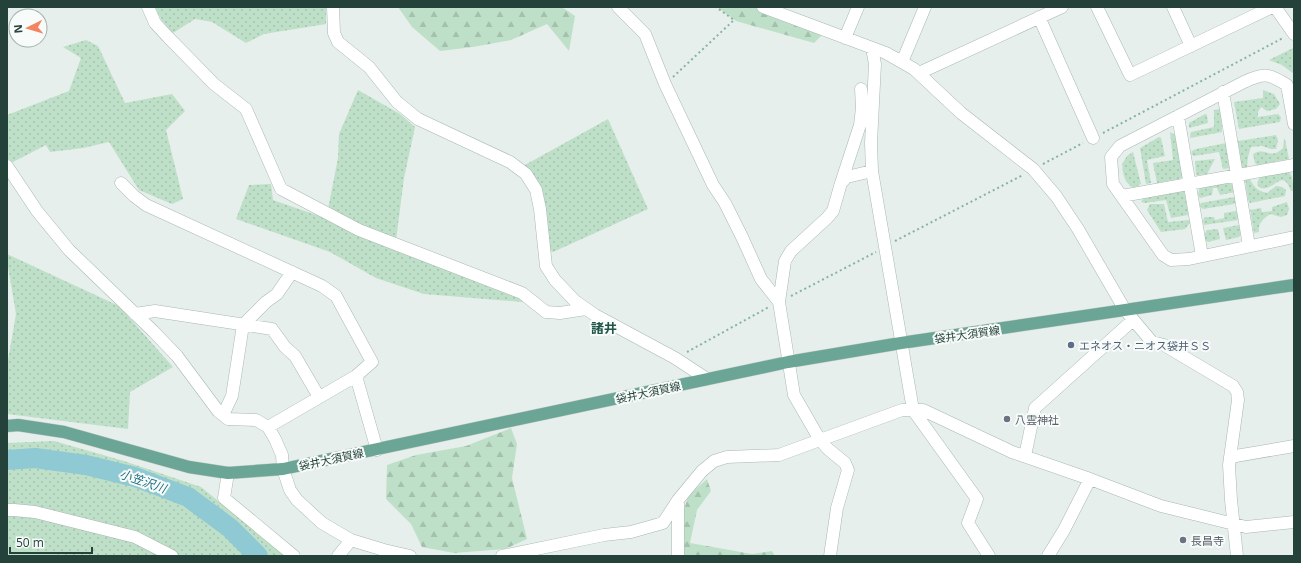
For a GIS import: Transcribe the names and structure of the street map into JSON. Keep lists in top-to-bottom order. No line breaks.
{"streets":{"main road":["袋井大須賀線"]},"districts":["諸井"],"water":["小笠沢川"],"places":["エネオス・ニオス袋井ＳＳ","八雲神社","長昌寺"],"scale_bar":"50 m","north":"left"}
